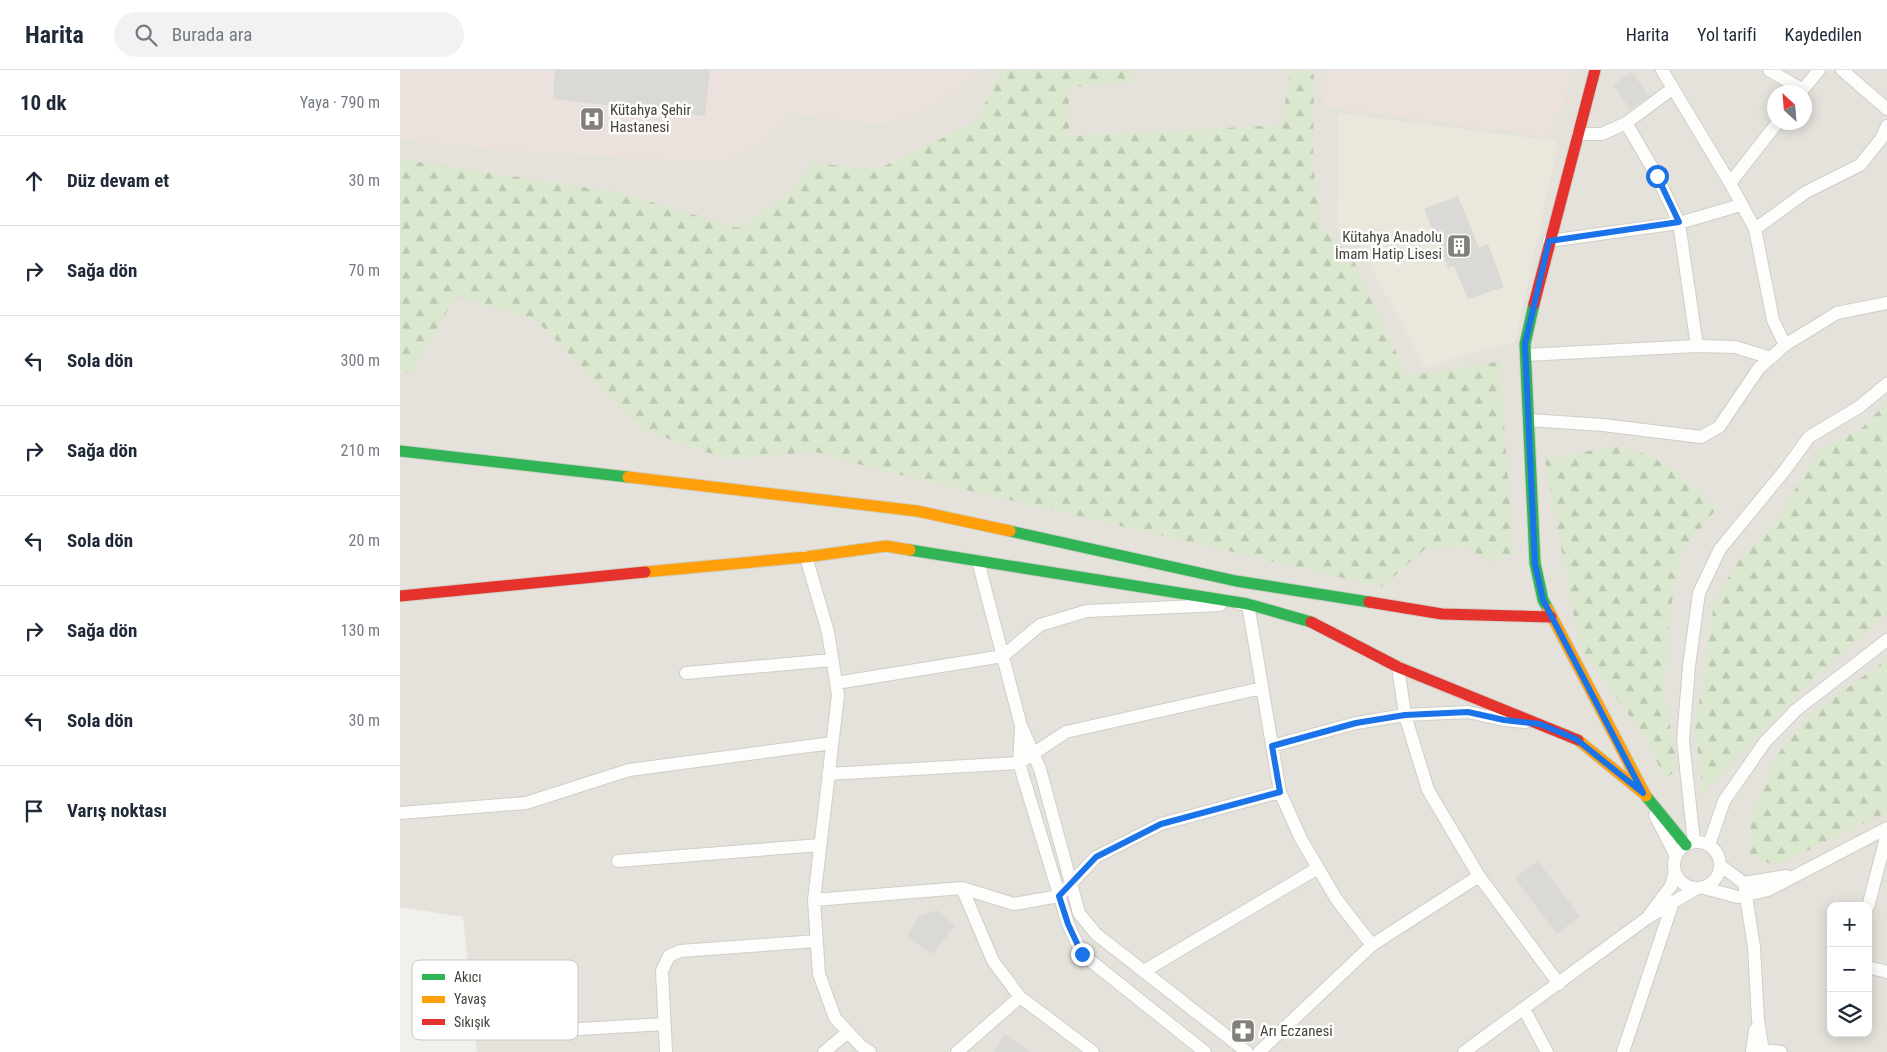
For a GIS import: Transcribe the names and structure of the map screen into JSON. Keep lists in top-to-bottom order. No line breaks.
{"places":{"hospital":["Kütahya Şehir Hastanesi"],"building":["Kütahya Anadolu İmam Hatip Lisesi"],"pharmacy":["Arı Eczanesi"]},"legend":["Akıcı","Yavaş","Sıkışık"],"north":"top left","page":{"header":"Harita","search":"Burada ara","nav":["Harita","Yol tarifi","Kaydedilen"],"heading":["10 dk","Yaya · 790 m"],"list":[["Düz devam et","30 m"],["Sağa dön","70 m"],["Sola dön","300 m"],["Sağa dön","210 m"],["Sola dön","20 m"],["Sağa dön","130 m"],["Sola dön","30 m"],"Varış noktası"],"map_buttons":["+","−"]}}
